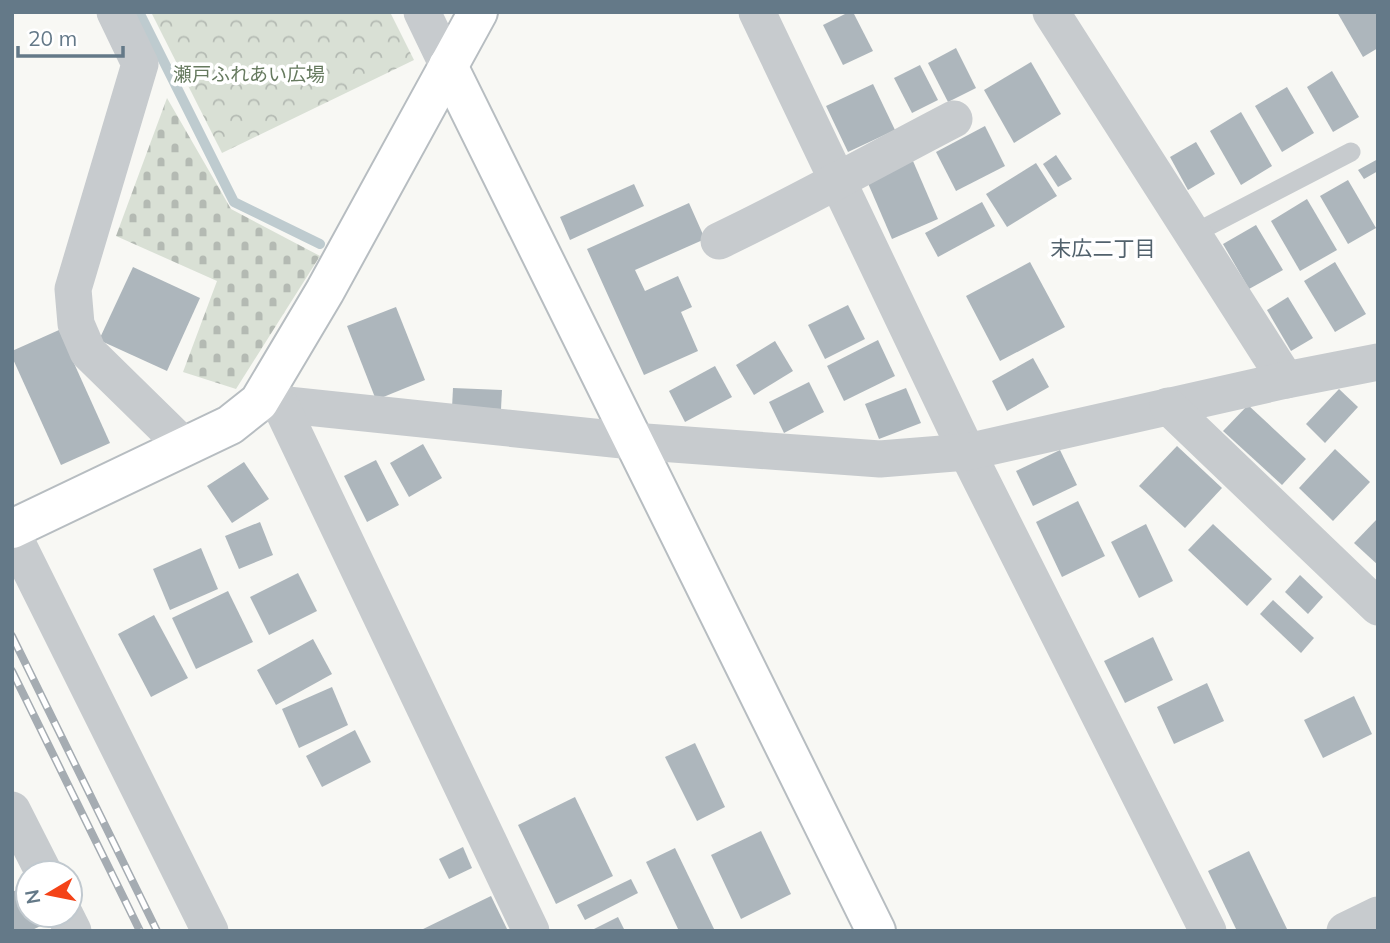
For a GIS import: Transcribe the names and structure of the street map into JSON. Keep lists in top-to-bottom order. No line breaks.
{"districts":["末広二丁目"],"parks":["瀬戸ふれあい広場"],"scale_bar":"20 m","north":"left"}
